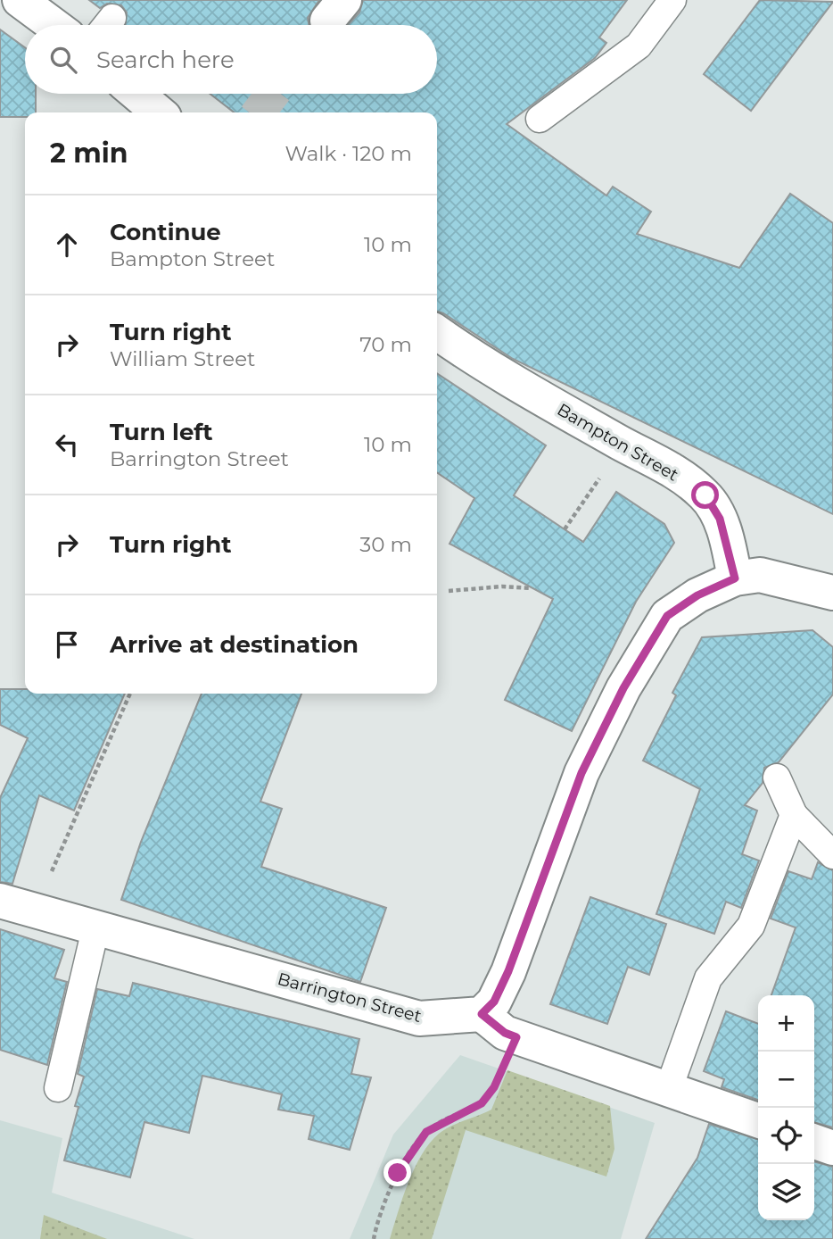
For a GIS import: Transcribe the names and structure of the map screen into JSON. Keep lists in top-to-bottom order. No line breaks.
{"streets":{"street":["Bampton Street","Barrington Street"]},"page":{"search":"Search here","heading":["2 min","Walk · 120 m"],"list":[["Continue","Bampton Street","10 m"],["Turn right","William Street","70 m"],["Turn left","Barrington Street","10 m"],["Turn right","30 m"],"Arrive at destination"],"map_buttons":["+","−"]}}
